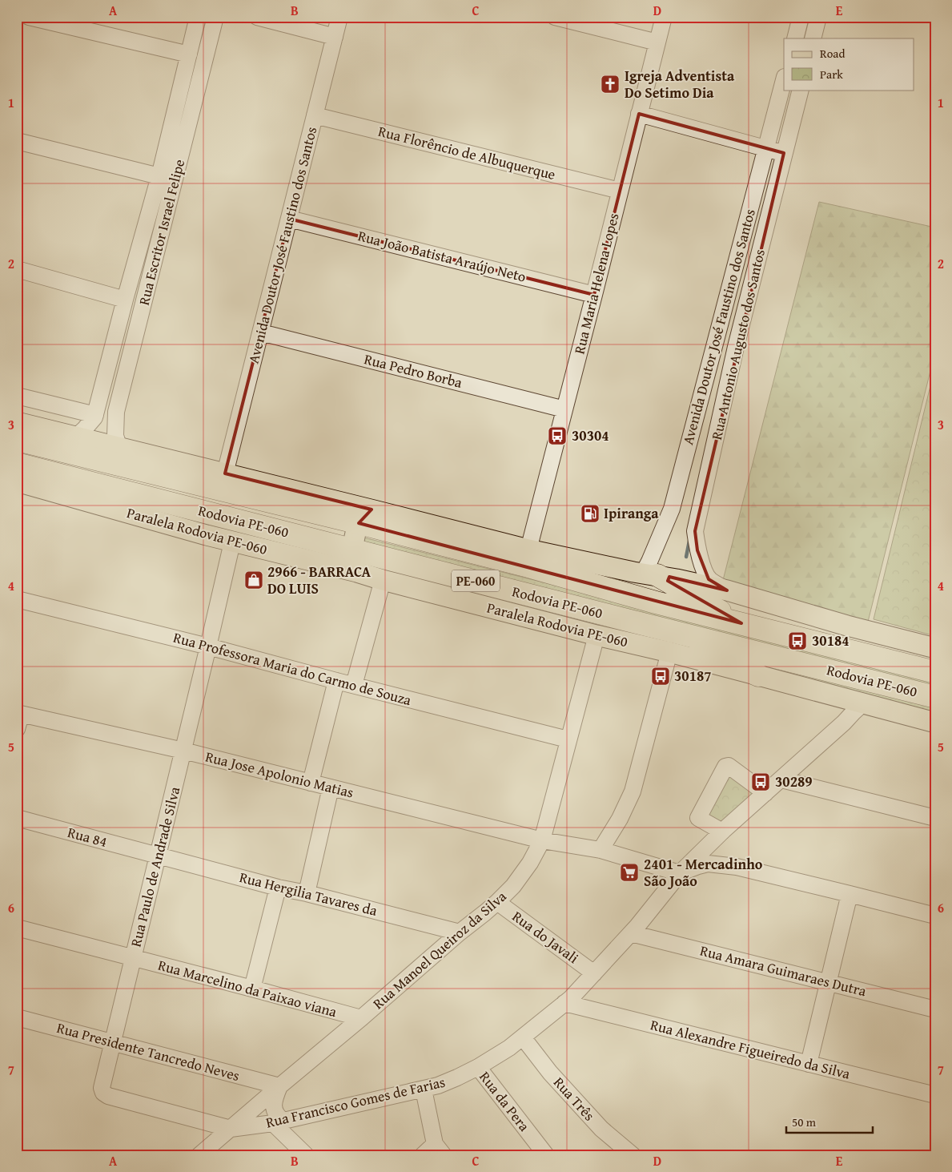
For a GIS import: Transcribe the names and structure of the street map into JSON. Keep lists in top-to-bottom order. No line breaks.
{"streets":{"highway":["Rodovia PE-060","PE-060"],"main road":["Paralela Rodovia PE-060"],"street":["Rua Florêncio de Albuquerque","Rua Escritor Israel Felipe","Avenida Doutor José Faustino dos Santos","Rua João Batista Araújo Neto","Rua Maria Helena Lopes","Rua Antonio Augusto dos Santos","Rua Pedro Borba","Rua Professora Maria do Carmo de Souza","Rua Jose Apolonio Matias","Rua 84","Rua Paulo de Andrade Silva","Rua Hergilia Tavares da","Rua do Javali","Rua Manoel Queiroz da Silva","Rua Amara Guimaraes Dutra","Rua Marcelino da Paixao viana","Rua Alexandre Figueiredo da Silva","Rua Presidente Tancredo Neves","Rua Três","Rua da Pera","Rua Francisco Gomes de Farias"]},"crossings":[["Rua Florêncio de Albuquerque","Avenida Doutor José Faustino dos Santos"],["Rua Florêncio de Albuquerque","Rua Maria Helena Lopes"],["Rua Escritor Israel Felipe","PE-060"],["Avenida Doutor José Faustino dos Santos","Rua João Batista Araújo Neto"],["Avenida Doutor José Faustino dos Santos","Rua Antonio Augusto dos Santos"],["Avenida Doutor José Faustino dos Santos","Rua Pedro Borba"],["Avenida Doutor José Faustino dos Santos","PE-060"],["Rua João Batista Araújo Neto","Rua Maria Helena Lopes"],["Rua Maria Helena Lopes","Rua Pedro Borba"],["Rua Maria Helena Lopes","PE-060"],["Rua Antonio Augusto dos Santos","PE-060"],["Rodovia PE-060","PE-060"],["Paralela Rodovia PE-060","Rua Paulo de Andrade Silva"],["Paralela Rodovia PE-060","Rua Manoel Queiroz da Silva"],["Paralela Rodovia PE-060","Rua Francisco Gomes de Farias"],["Rua Professora Maria do Carmo de Souza","Rua Paulo de Andrade Silva"],["Rua Professora Maria do Carmo de Souza","Rua Manoel Queiroz da Silva"],["Rua Jose Apolonio Matias","Rua Paulo de Andrade Silva"],["Rua Jose Apolonio Matias","Rua Manoel Queiroz da Silva"],["Rua Jose Apolonio Matias","Rua Francisco Gomes de Farias"],["Rua 84","Rua Paulo de Andrade Silva"],["Rua 84","Rua Hergilia Tavares da"],["Rua Paulo de Andrade Silva","Rua Hergilia Tavares da"],["Rua Paulo de Andrade Silva","Rua Manoel Queiroz da Silva"],["Rua Paulo de Andrade Silva","Rua Marcelino da Paixao viana"],["Rua Paulo de Andrade Silva","Rua Presidente Tancredo Neves"],["Rua Paulo de Andrade Silva","Rua Francisco Gomes de Farias"],["Rua Hergilia Tavares da","Rua Manoel Queiroz da Silva"],["Rua do Javali","Rua Manoel Queiroz da Silva"],["Rua do Javali","Rua Francisco Gomes de Farias"],["Rua Manoel Queiroz da Silva","Rua Marcelino da Paixao viana"],["Rua Manoel Queiroz da Silva","Rua Presidente Tancredo Neves"],["Rua Manoel Queiroz da Silva","Rua Francisco Gomes de Farias"],["Rua Amara Guimaraes Dutra","Rua Francisco Gomes de Farias"],["Rua Alexandre Figueiredo da Silva","Rua Francisco Gomes de Farias"],["Rua Três","Rua Francisco Gomes de Farias"],["Rua da Pera","Rua Francisco Gomes de Farias"]],"places":{"church":["Igreja Adventista Do Setimo Dia"],"bus stop":["30304","30184","30187","30289"],"fuel station":["Ipiranga"],"shop":["2966 - BARRACA DO LUIS"],"supermarket":["2401 - Mercadinho São João"]},"legend":["Road","Park"],"scale_bar":"50 m","grid":{"columns":["A","B","C","D","E"],"rows":["1","2","3","4","5","6","7"]}}
